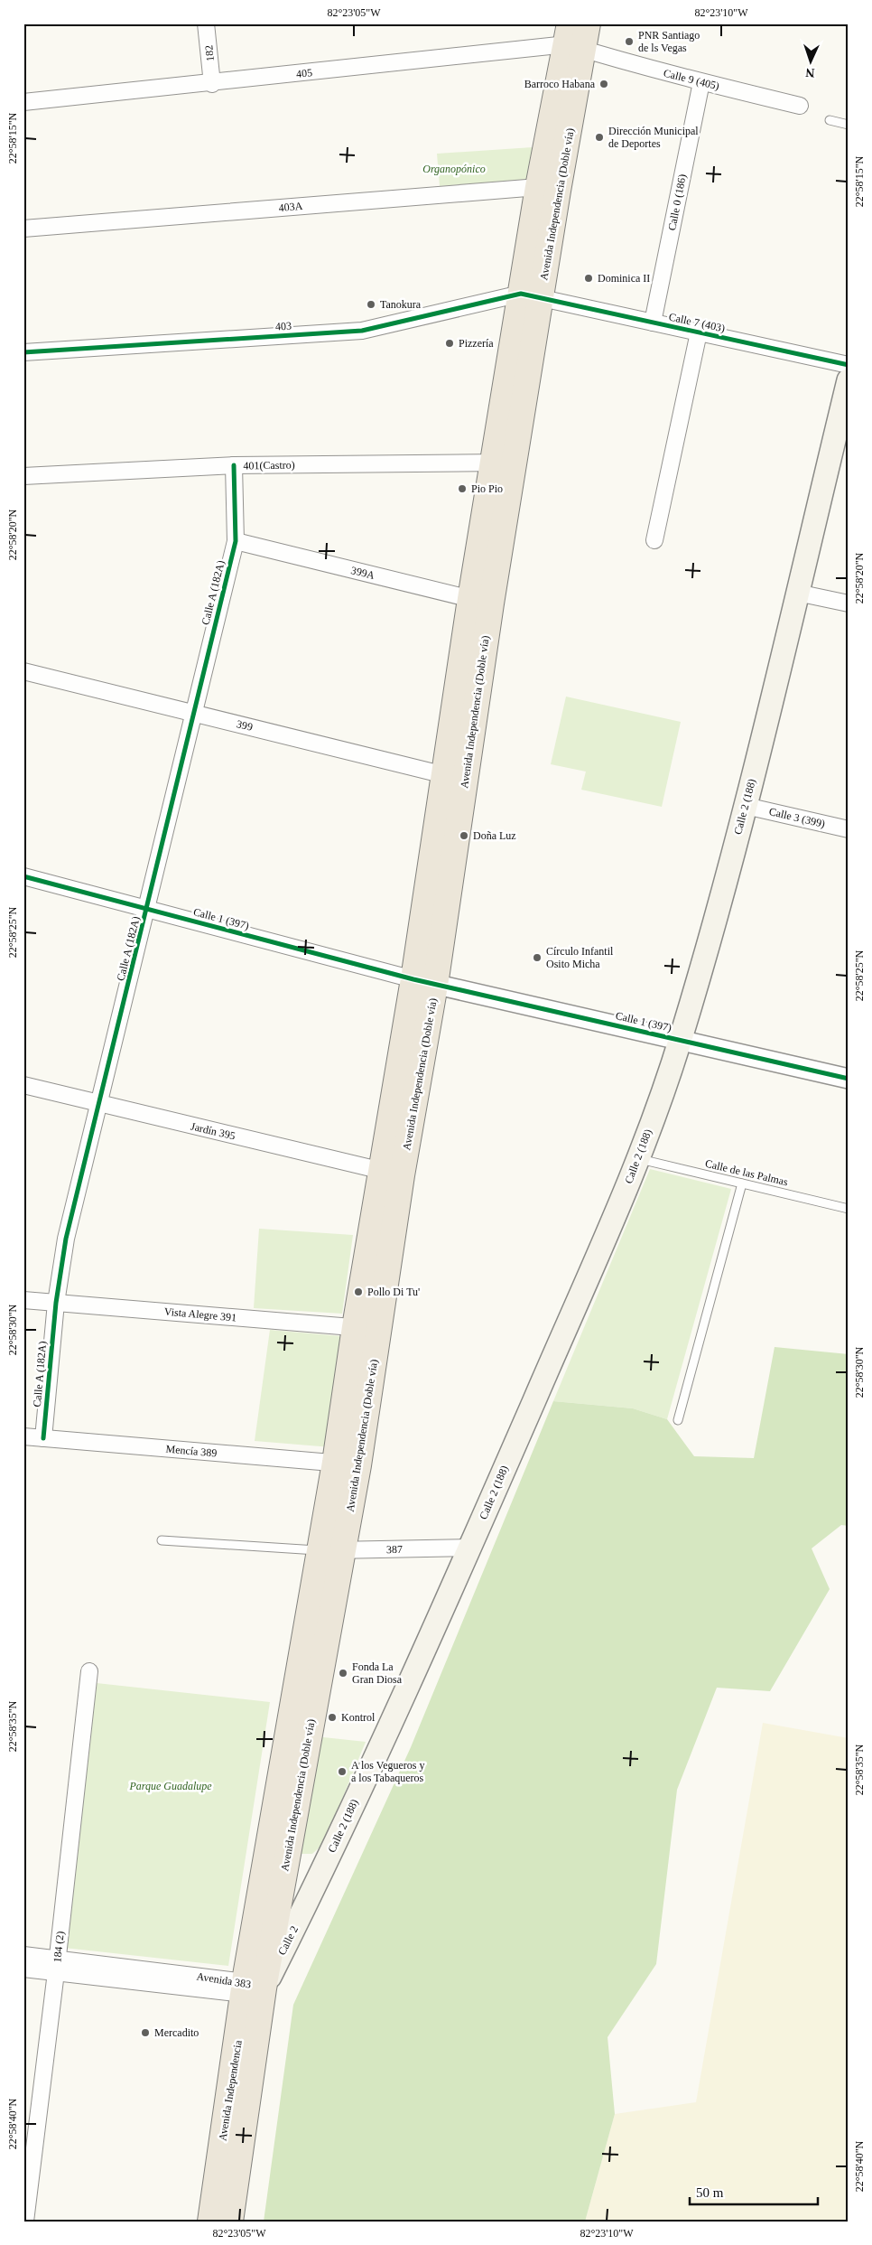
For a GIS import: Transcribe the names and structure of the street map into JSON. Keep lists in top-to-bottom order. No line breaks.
{"streets":{"main road":["Avenida Independencia (Doble vía)","Calle 2 (188)","Calle 2","Avenida Independencia"],"street":["182","405","Calle 9 (405)","Calle 0 (186)","403A","Calle 7 (403)","403","401(Castro)","399A","Calle A (182A)","399","Calle 3 (399)","Calle 1 (397)","Jardín 395","Vista Alegre 391","Mencía 389","387","184 (2)","Avenida 383"],"lane":["Calle de las Palmas"]},"crossings":[["182","405"],["405","Calle 9 (405)"],["405","Avenida Independencia (Doble vía)"],["Calle 9 (405)","Calle 0 (186)"],["Calle 9 (405)","Avenida Independencia (Doble vía)"],["Calle 0 (186)","Calle 7 (403)"],["Avenida Independencia (Doble vía)","403A"],["Avenida Independencia (Doble vía)","Calle 7 (403)"],["Avenida Independencia (Doble vía)","403"],["Avenida Independencia (Doble vía)","401(Castro)"],["Avenida Independencia (Doble vía)","399A"],["Avenida Independencia (Doble vía)","399"],["Avenida Independencia (Doble vía)","Calle 1 (397)"],["Avenida Independencia (Doble vía)","Jardín 395"],["Avenida Independencia (Doble vía)","Vista Alegre 391"],["Avenida Independencia (Doble vía)","Mencía 389"],["Avenida Independencia (Doble vía)","387"],["Avenida Independencia (Doble vía)","Calle 2"],["Avenida Independencia (Doble vía)","Avenida 383"],["Avenida Independencia (Doble vía)","Avenida Independencia"],["Calle 7 (403)","403"],["401(Castro)","Calle A (182A)"],["399A","Calle A (182A)"],["Calle A (182A)","399"],["Calle A (182A)","Calle 1 (397)"],["Calle A (182A)","Jardín 395"],["Calle A (182A)","Vista Alegre 391"],["Calle A (182A)","Mencía 389"],["Calle 2 (188)","Calle 3 (399)"],["Calle 2 (188)","Calle 1 (397)"],["Calle 2 (188)","Calle de las Palmas"],["Calle 2 (188)","387"],["Calle 2 (188)","Calle 2"],["Calle 2","Avenida 383"],["Calle 2","Avenida Independencia"],["184 (2)","Avenida 383"],["Avenida 383","Avenida Independencia"]],"parks":["Organopónico","Parque Guadalupe"],"places":["PNR Santiago de ls Vegas","Barroco Habana","Dirección Municipal de Deportes","Dominica II","Tanokura","Pizzería","Pio Pio","Doña Luz","Círculo Infantil Osito Micha","Pollo Di Tu'","Fonda La Gran Diosa","Kontrol","A los Vegueros y a los Tabaqueros","Mercadito"],"scale_bar":"50 m","north":"bottom","coordinates":["82°23'05\"W","82°23'10\"W","22°58'15\"N","22°58'20\"N","22°58'25\"N","22°58'30\"N","22°58'35\"N","22°58'40\"N"]}
